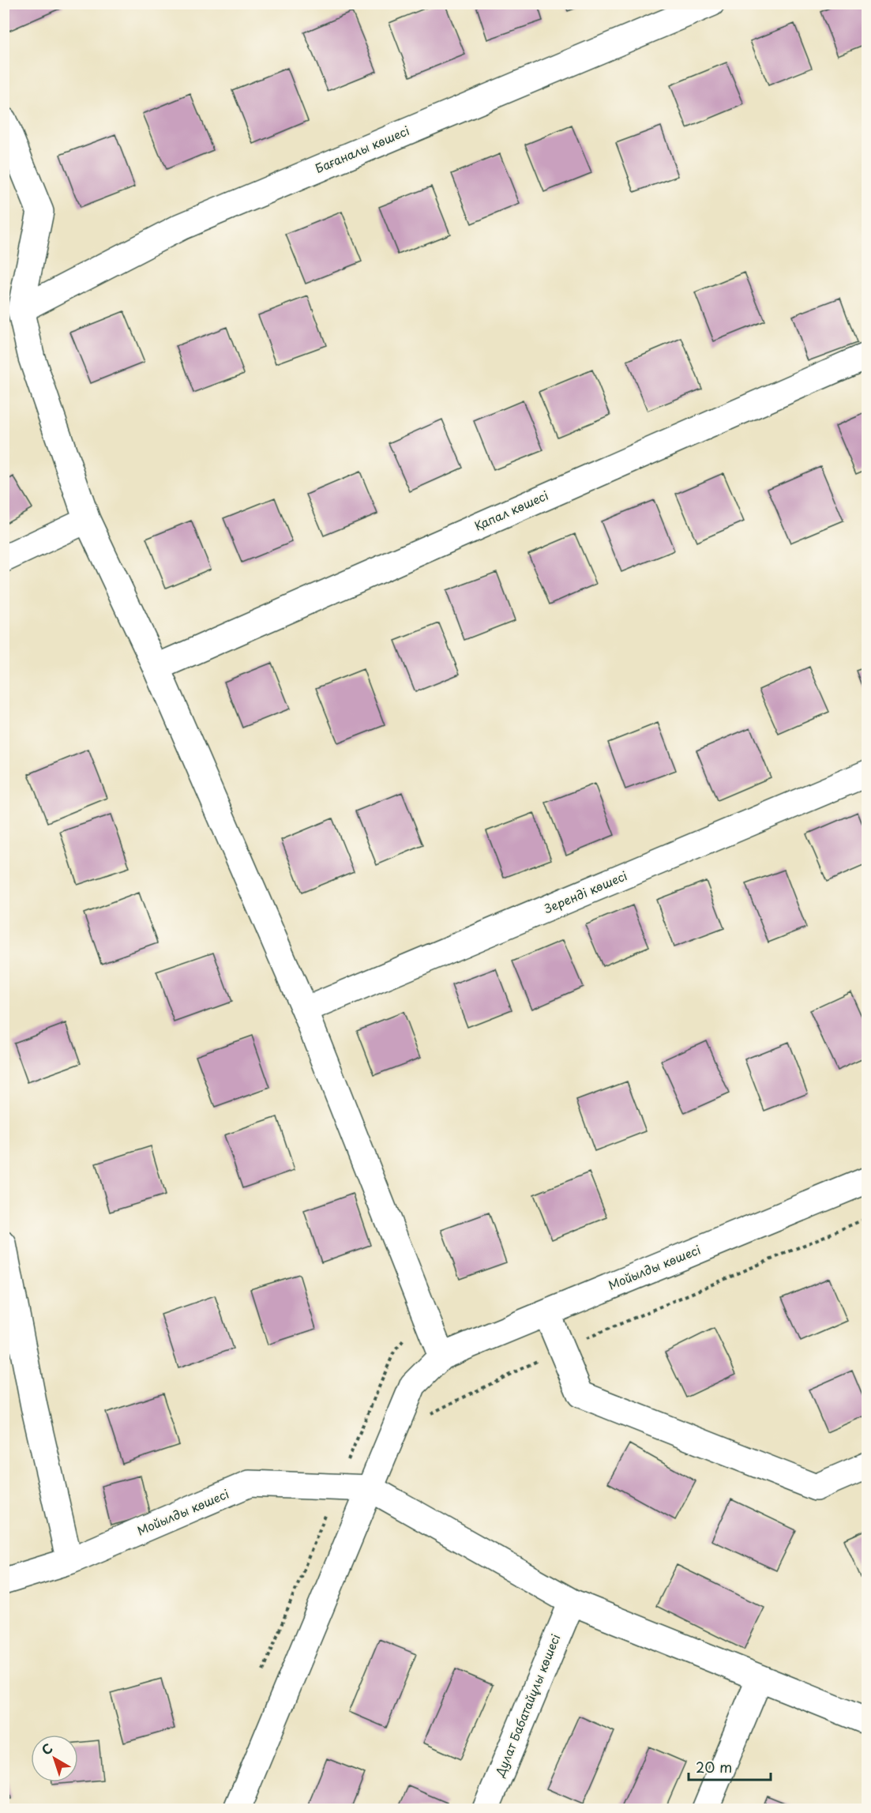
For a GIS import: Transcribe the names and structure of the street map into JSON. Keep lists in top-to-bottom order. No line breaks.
{"streets":{"street":["Бағаналы көшесі","Қапал көшесі","Зеренді көшесі","Мойылды көшесі","Дулат Бабатайұлы көшесі"]},"scale_bar":"20 m","north":"top left"}
